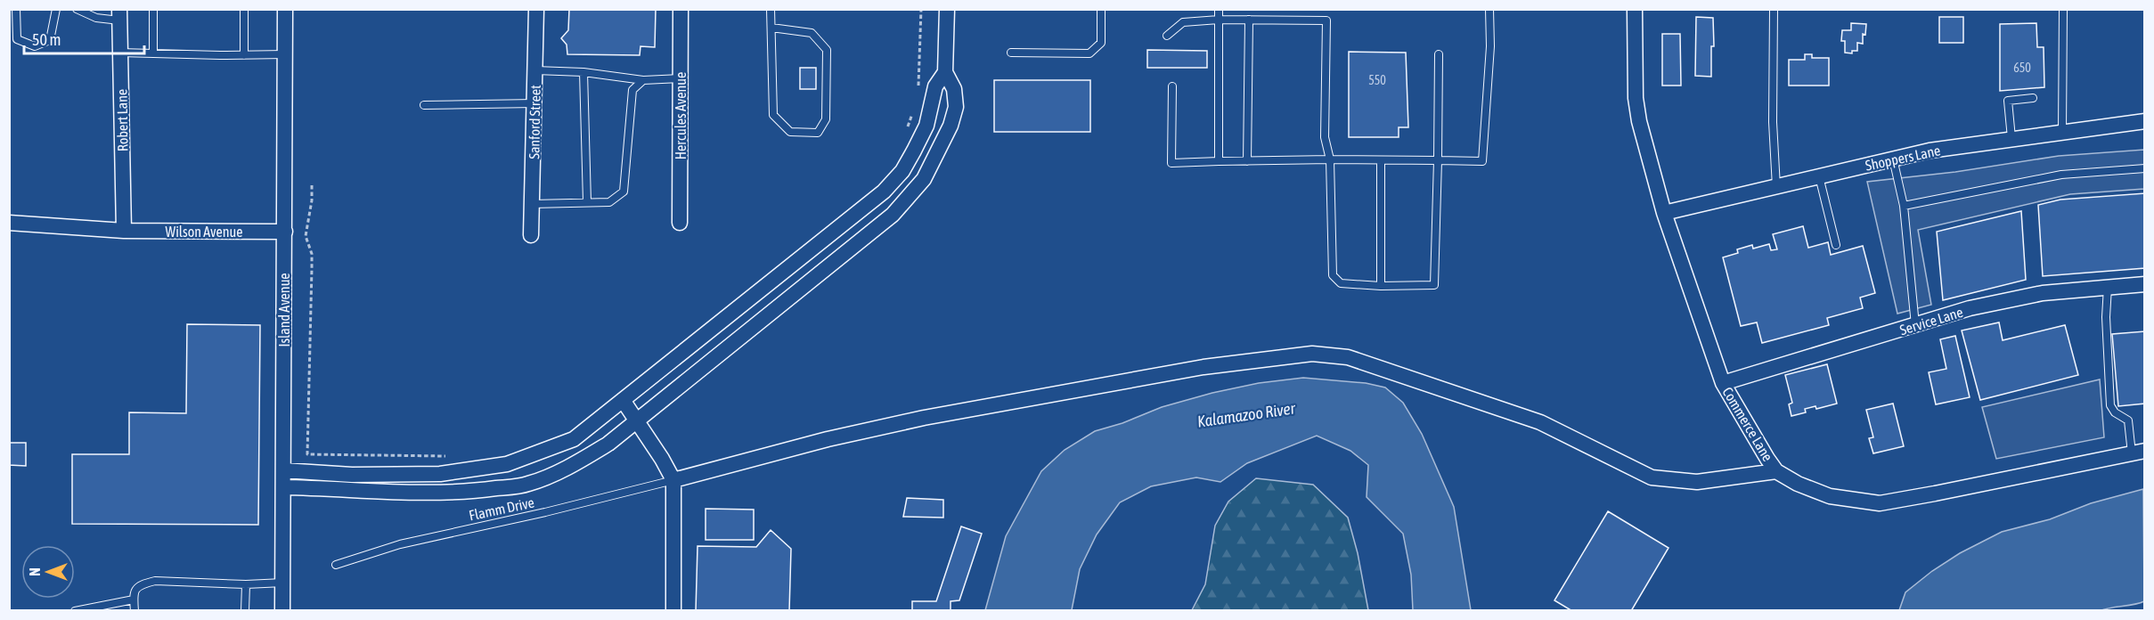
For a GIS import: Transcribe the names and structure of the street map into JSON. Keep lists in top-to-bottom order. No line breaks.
{"streets":{"street":["Hercules Avenue","Robert Lane","Sanford Street","Shoppers Lane","Wilson Avenue","Island Avenue","Service Lane","Commerce Lane"],"lane":["Flamm Drive"]},"crossings":[["Robert Lane","Wilson Avenue"],["Shoppers Lane","Commerce Lane"],["Wilson Avenue","Island Avenue"],["Service Lane","Commerce Lane"]],"water":["Kalamazoo River"],"house_numbers":["650","550"],"scale_bar":"50 m","north":"left"}
